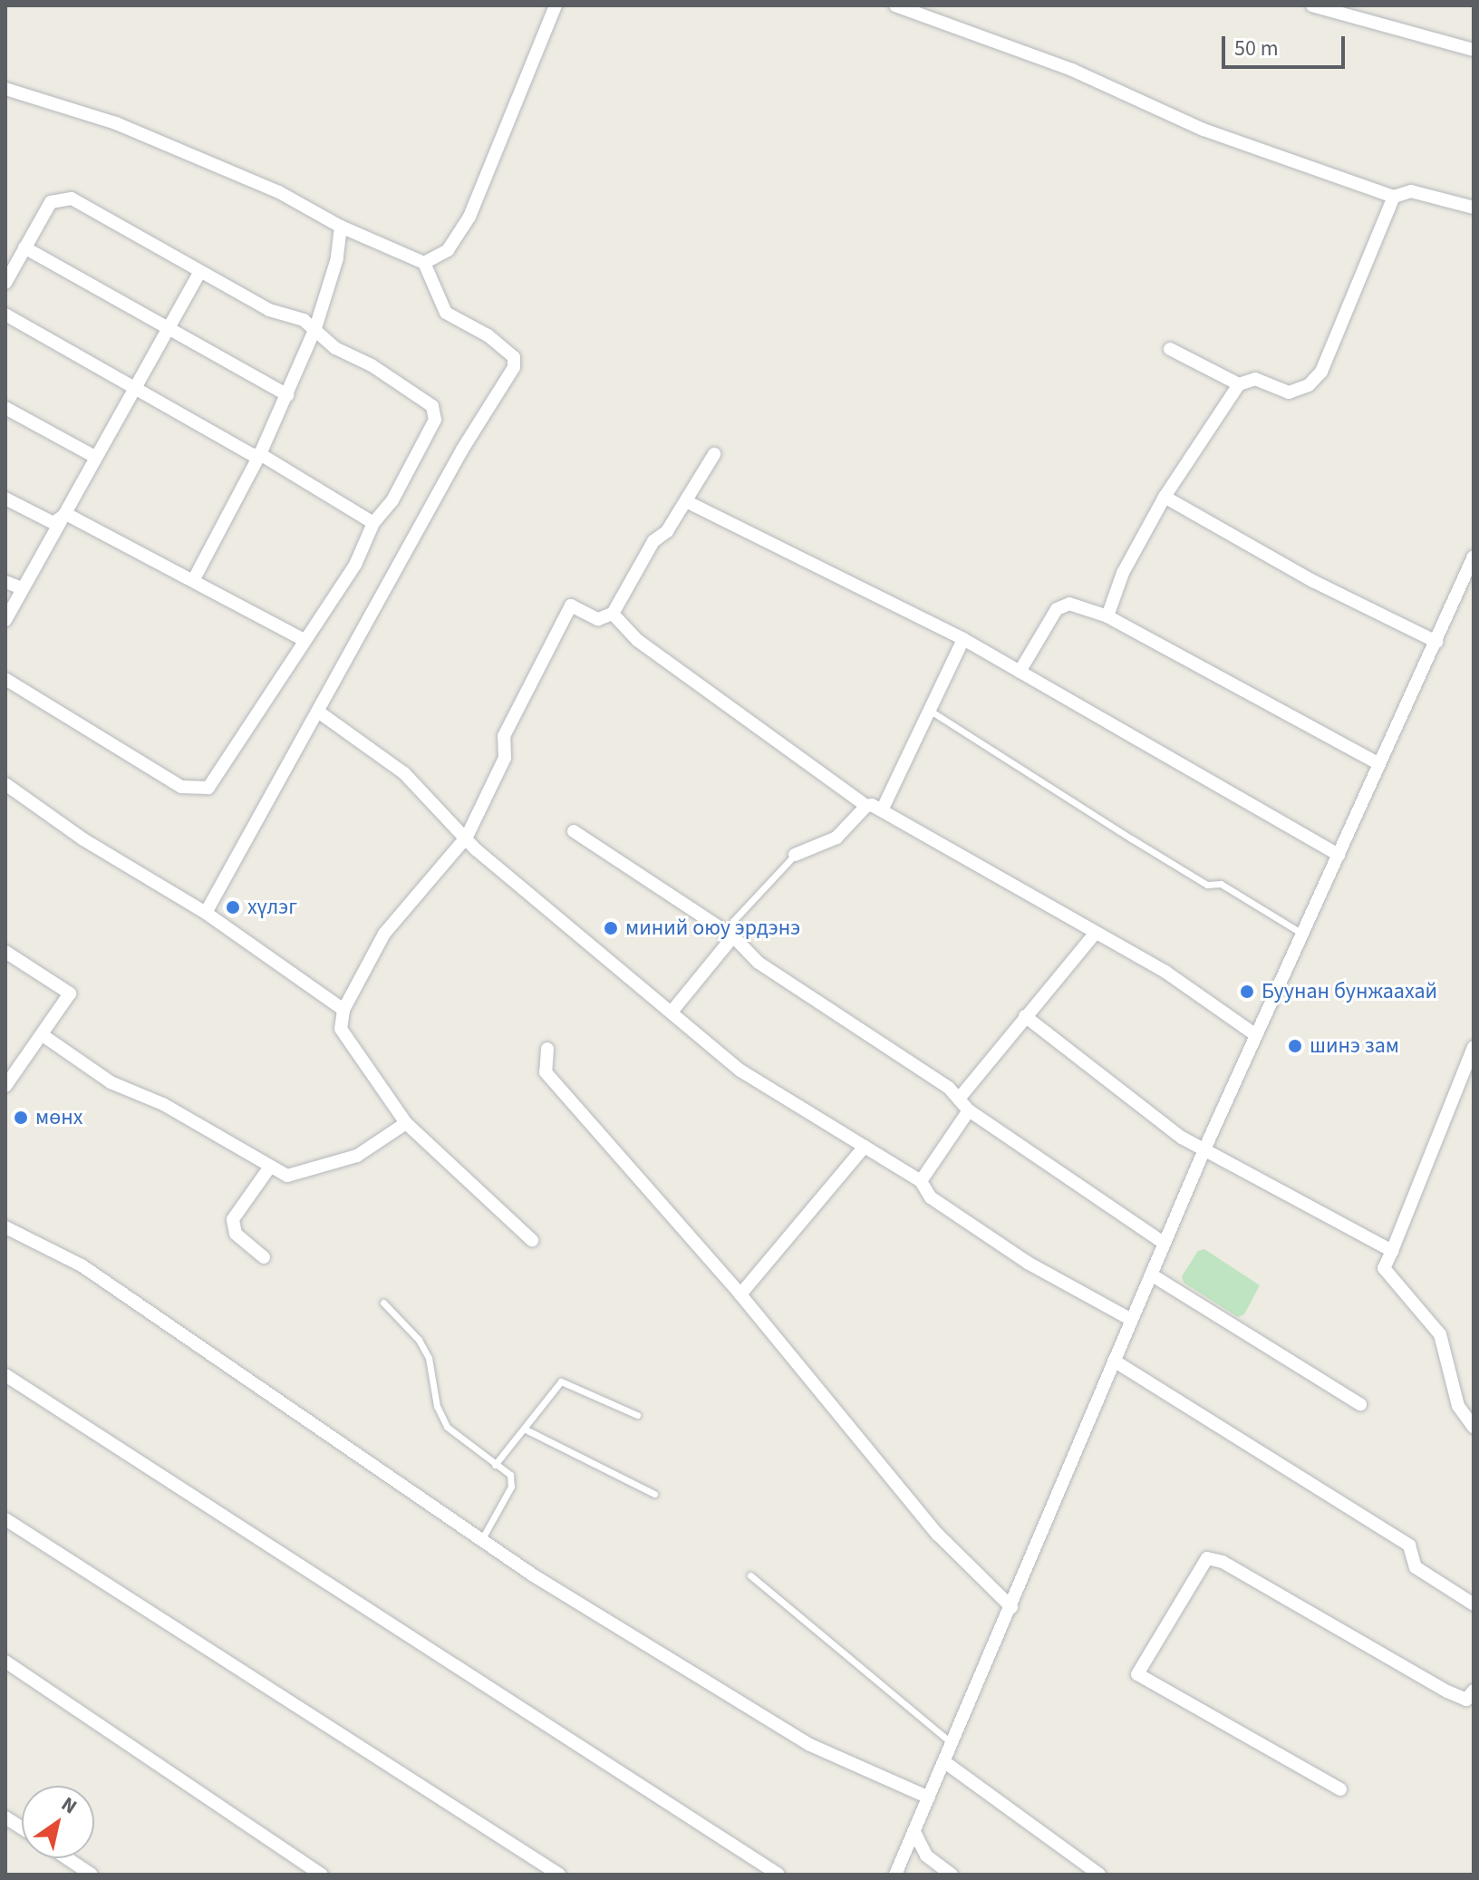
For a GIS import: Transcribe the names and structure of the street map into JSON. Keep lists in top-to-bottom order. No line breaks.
{"places":["хүлэг","миний оюу эрдэнэ","Буунан бунжаахай","шинэ зам","мөнх"],"scale_bar":"50 m","north":"top right"}
